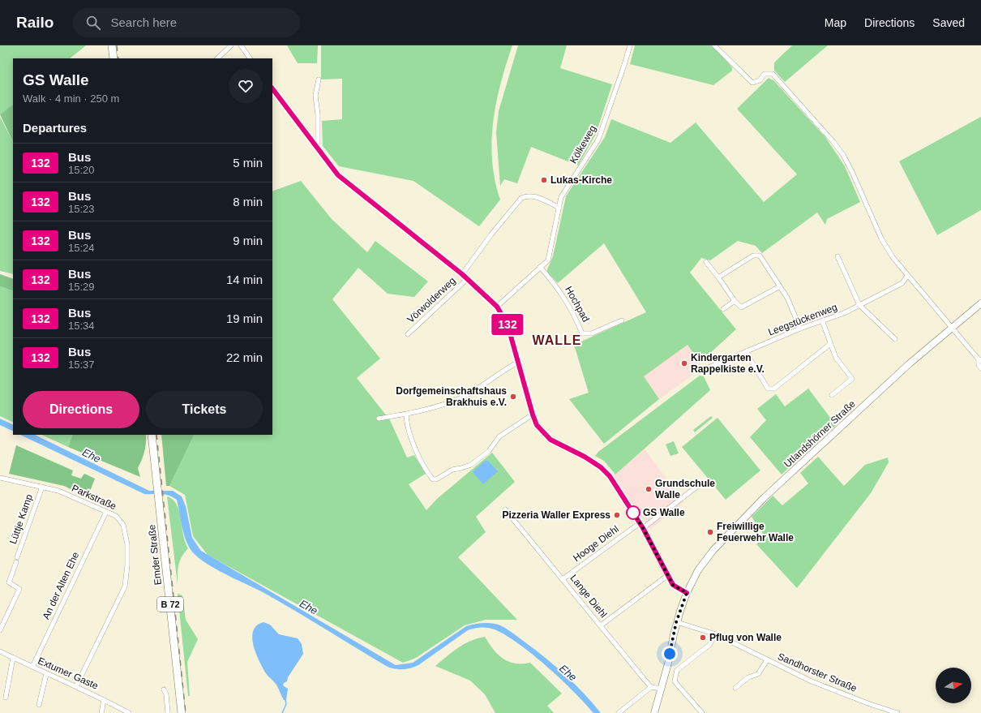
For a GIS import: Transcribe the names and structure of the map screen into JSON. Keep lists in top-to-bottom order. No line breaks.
{"streets":{"main road":["Emder Straße","B 72"],"street":["Kölkeweg","Vörwolderweg","Hochpad","Leegstückenweg","Utlandshörner Straße","Parkstraße","Lüttje Kamp","Hooge Diehl","An der Alten Ehe","Lange Diehl","Sandhorster Straße","Extumer Gaste"]},"crossings":[["Kölkeweg","Hochpad"],["Utlandshörner Straße","Sandhorster Straße"],["Parkstraße","Lüttje Kamp"],["Parkstraße","An der Alten Ehe"],["Parkstraße","Extumer Gaste"],["Hooge Diehl","Lange Diehl"],["An der Alten Ehe","Extumer Gaste"]],"districts":["WALLE"],"water":["Ehe"],"places":["Lukas-Kirche","Kindergarten Rappelkiste e.V.","Dorfgemeinschaftshaus Brakhuis e.V.","Grundschule Walle","GS Walle","Pizzeria Waller Express","Freiwillige Feuerwehr Walle","Pflug von Walle"],"lines":["bus line 132"],"north":"right","page":{"header":"Railo","search":"Search here","nav":["Map","Directions","Saved"],"on_map":"132","heading":[["GS Walle","Walk · 4 min · 250 m"],"Departures"],"list":[{"mark":"132","name":"Bus","note":"15:20","value":"5 min"},{"mark":"132","name":"Bus","note":"15:23","value":"8 min"},{"mark":"132","name":"Bus","note":"15:24","value":"9 min"},{"mark":"132","name":"Bus","note":"15:29","value":"14 min"},{"mark":"132","name":"Bus","note":"15:34","value":"19 min"},{"mark":"132","name":"Bus","note":"15:37","value":"22 min"}],"buttons":["Directions","Tickets"]}}
